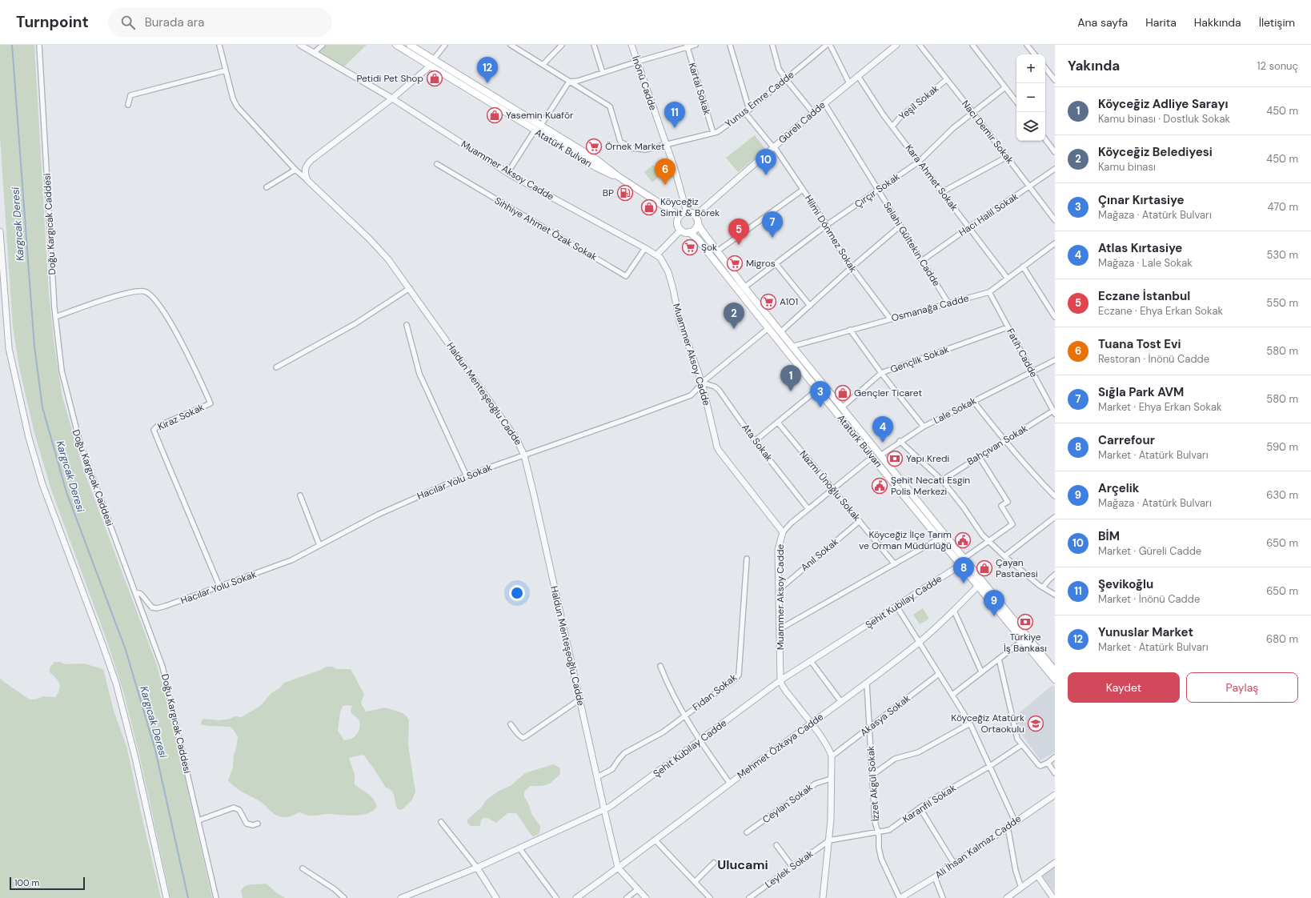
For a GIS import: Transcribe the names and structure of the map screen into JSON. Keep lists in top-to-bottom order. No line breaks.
{"streets":{"main road":["Atatürk Bulvarı"],"street":["İnönü Cadde","Kartal Sokak","Yunus Emre Cadde","Yeşil Sokak","Güreli Cadde","Naci Demir Sokak","Muammer Aksoy Cadde","Kara Ahmet Sokak","Çırçır Sokak","Hacı Halil Sokak","Doğu Kargıcak Caddesi","Sıhhiye Ahmet Özak Sokak","Hilmi Dönmez Sokak","Selahi Gültekin Cadde","Osmanağa Cadde","Fatih Cadde","Gençlik Sokak","Haldun Menteşeoğlu Cadde","Lale Sokak","Kiraz Sokak","Ata Sokak","Bahçıvan Sokak","Hacılar Yolu Sokak","Nazmi Ünoğlu Sokak","Anıl Sokak","Şehit Kubilay Cadde","Fidan Sokak","Akasya Sokak","Mehmet Özkaya Cadde","İzzet Akgül Sokak","Ceylan Sokak","Karanfil Sokak","Ali İhsan Kalmaz Cadde","Leylek Sokak"]},"crossings":[["İnönü Cadde","Yunus Emre Cadde"],["İnönü Cadde","Güreli Cadde"],["İnönü Cadde","Atatürk Bulvarı"],["Kartal Sokak","Yunus Emre Cadde"],["Yunus Emre Cadde","Hilmi Dönmez Sokak"],["Yeşil Sokak","Naci Demir Sokak"],["Yeşil Sokak","Kara Ahmet Sokak"],["Güreli Cadde","Atatürk Bulvarı"],["Güreli Cadde","Kara Ahmet Sokak"],["Güreli Cadde","Hilmi Dönmez Sokak"],["Güreli Cadde","Selahi Gültekin Cadde"],["Naci Demir Sokak","Çırçır Sokak"],["Naci Demir Sokak","Hacı Halil Sokak"],["Atatürk Bulvarı","Çırçır Sokak"],["Atatürk Bulvarı","Osmanağa Cadde"],["Atatürk Bulvarı","Gençlik Sokak"],["Atatürk Bulvarı","Lale Sokak"],["Atatürk Bulvarı","Hacılar Yolu Sokak"],["Atatürk Bulvarı","Şehit Kubilay Cadde"],["Atatürk Bulvarı","Mehmet Özkaya Cadde"],["Muammer Aksoy Cadde","Sıhhiye Ahmet Özak Sokak"],["Muammer Aksoy Cadde","Ata Sokak"],["Muammer Aksoy Cadde","Hacılar Yolu Sokak"],["Muammer Aksoy Cadde","Anıl Sokak"],["Muammer Aksoy Cadde","Şehit Kubilay Cadde"],["Kara Ahmet Sokak","Çırçır Sokak"],["Kara Ahmet Sokak","Hacı Halil Sokak"],["Kara Ahmet Sokak","Osmanağa Cadde"],["Çırçır Sokak","Hilmi Dönmez Sokak"],["Çırçır Sokak","Selahi Gültekin Cadde"],["Hacı Halil Sokak","Selahi Gültekin Cadde"],["Doğu Kargıcak Caddesi","Kiraz Sokak"],["Doğu Kargıcak Caddesi","Hacılar Yolu Sokak"],["Hilmi Dönmez Sokak","Osmanağa Cadde"],["Selahi Gültekin Cadde","Osmanağa Cadde"],["Osmanağa Cadde","Fatih Cadde"],["Fatih Cadde","Gençlik Sokak"],["Fatih Cadde","Lale Sokak"],["Fatih Cadde","Bahçıvan Sokak"],["Haldun Menteşeoğlu Cadde","Hacılar Yolu Sokak"],["Haldun Menteşeoğlu Cadde","Şehit Kubilay Cadde"],["Haldun Menteşeoğlu Cadde","Fidan Sokak"],["Haldun Menteşeoğlu Cadde","Mehmet Özkaya Cadde"],["Kiraz Sokak","Hacılar Yolu Sokak"],["Ata Sokak","Hacılar Yolu Sokak"],["Nazmi Ünoğlu Sokak","Anıl Sokak"],["Akasya Sokak","İzzet Akgül Sokak"],["Mehmet Özkaya Cadde","İzzet Akgül Sokak"],["İzzet Akgül Sokak","Karanfil Sokak"],["İzzet Akgül Sokak","Ali İhsan Kalmaz Cadde"],["Karanfil Sokak","Leylek Sokak"]],"districts":["Ulucami"],"water":["Kargıcak Deresi"],"places":{"shop":["Petidi Pet Shop","Yasemin Kuaför","Köyceğiz Simit & Börek","Gençler Ticaret","Çayan Pastanesi"],"supermarket":["Örnek Market","Şok","Migros","A101"],"fuel station":["BP"],"bank":["Yapı Kredi","Türkiye İş Bankası"],"public building":["Şehit Necati Esgin Polis Merkezi","Köyceğiz İlçe Tarım ve Orman Müdürlüğü"],"school or university":["Köyceğiz Atatürk Ortaokulu"]},"scale_bar":"100 m","page":{"header":"Turnpoint","search":"Burada ara","nav":["Ana sayfa","Harita","Hakkında","İletişim"],"heading":["Yakında","12 sonuç"],"map_buttons":["+","−"],"pins":["12","11","10","6","7","5","2","1","3","4","8","9"],"list":[{"mark":"1","name":"Köyceğiz Adliye Sarayı","note":"Kamu binası · Dostluk Sokak","value":"450 m"},{"mark":"2","name":"Köyceğiz Belediyesi","note":"Kamu binası","value":"450 m"},{"mark":"3","name":"Çınar Kırtasiye","note":"Mağaza · Atatürk Bulvarı","value":"470 m"},{"mark":"4","name":"Atlas Kırtasiye","note":"Mağaza · Lale Sokak","value":"530 m"},{"mark":"5","name":"Eczane İstanbul","note":"Eczane · Ehya Erkan Sokak","value":"550 m"},{"mark":"6","name":"Tuana Tost Evi","note":"Restoran · İnönü Cadde","value":"580 m"},{"mark":"7","name":"Sığla Park AVM","note":"Market · Ehya Erkan Sokak","value":"580 m"},{"mark":"8","name":"Carrefour","note":"Market · Atatürk Bulvarı","value":"590 m"},{"mark":"9","name":"Arçelik","note":"Mağaza · Atatürk Bulvarı","value":"630 m"},{"mark":"10","name":"BİM","note":"Market · Güreli Cadde","value":"650 m"},{"mark":"11","name":"Şevikoğlu","note":"Market · İnönü Cadde","value":"650 m"},{"mark":"12","name":"Yunuslar Market","note":"Market · Atatürk Bulvarı","value":"680 m"}],"buttons":["Kaydet","Paylaş"],"scale":"100 m"}}
